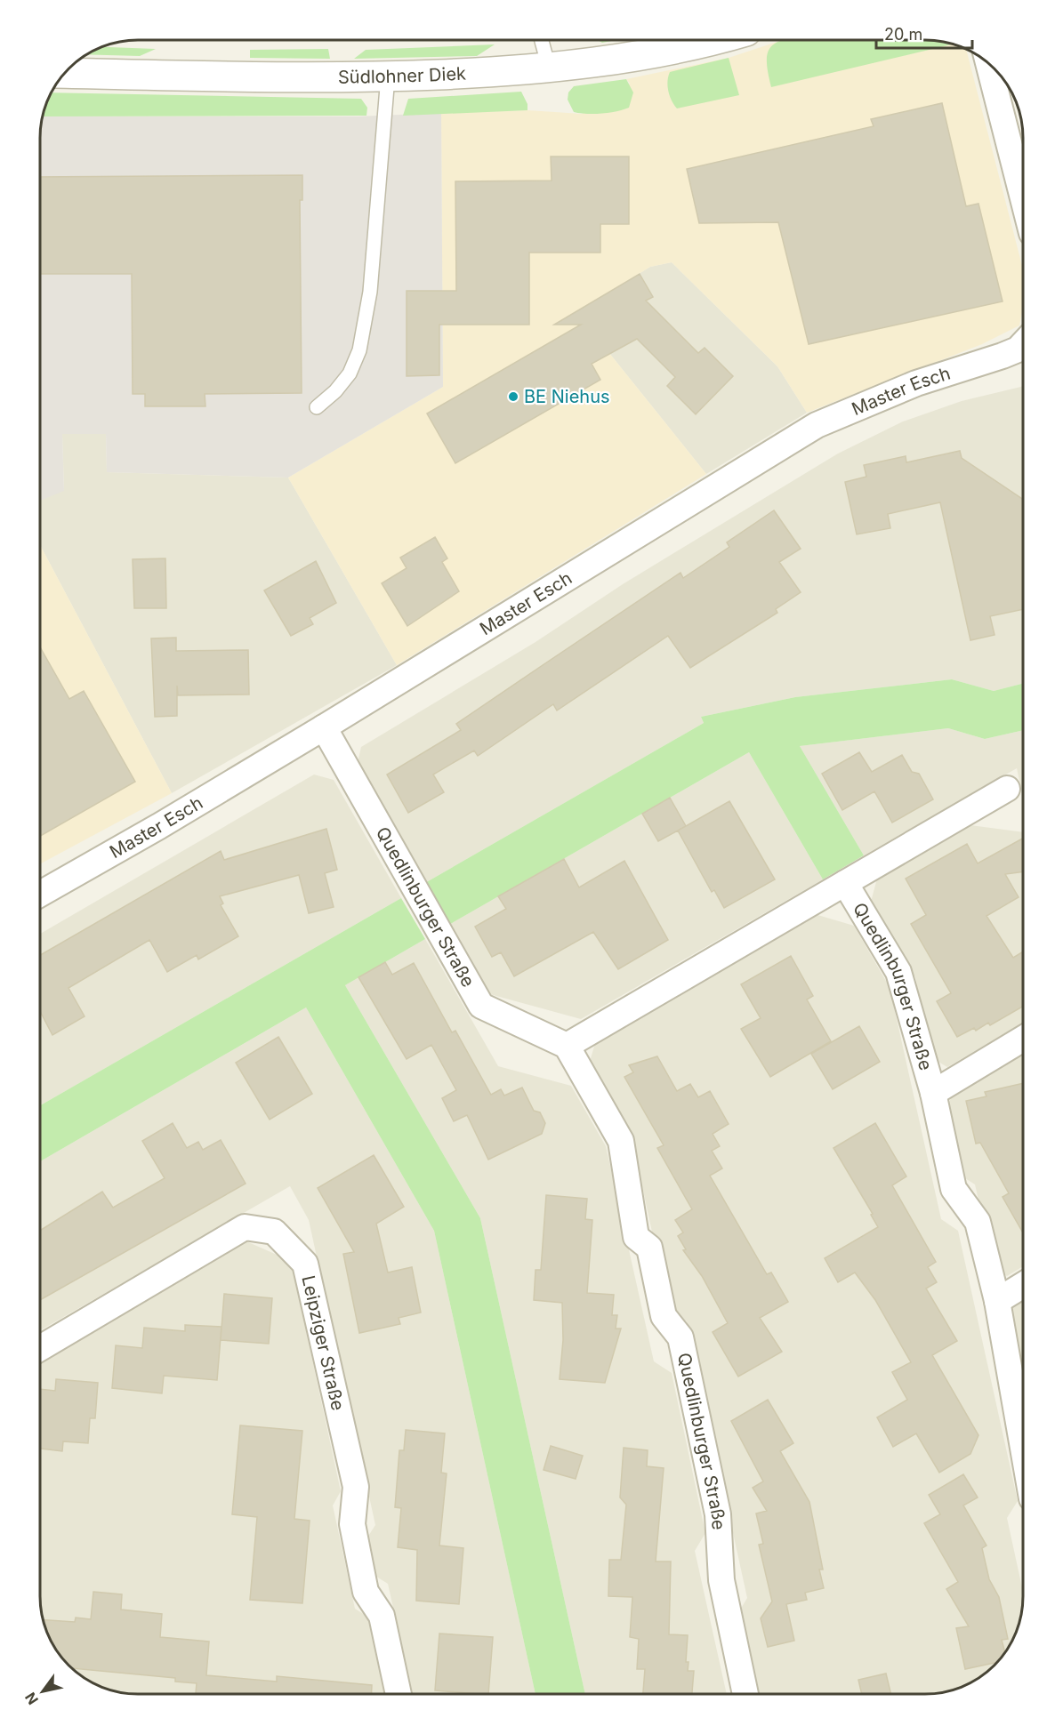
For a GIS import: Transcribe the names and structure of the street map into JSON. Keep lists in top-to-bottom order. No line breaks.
{"streets":{"street":["Südlohner Diek","Master Esch","Quedlinburger Straße","Leipziger Straße"]},"crossings":[["Master Esch","Quedlinburger Straße"]],"places":["BE Niehus"],"scale_bar":"20 m","north":"bottom left"}
